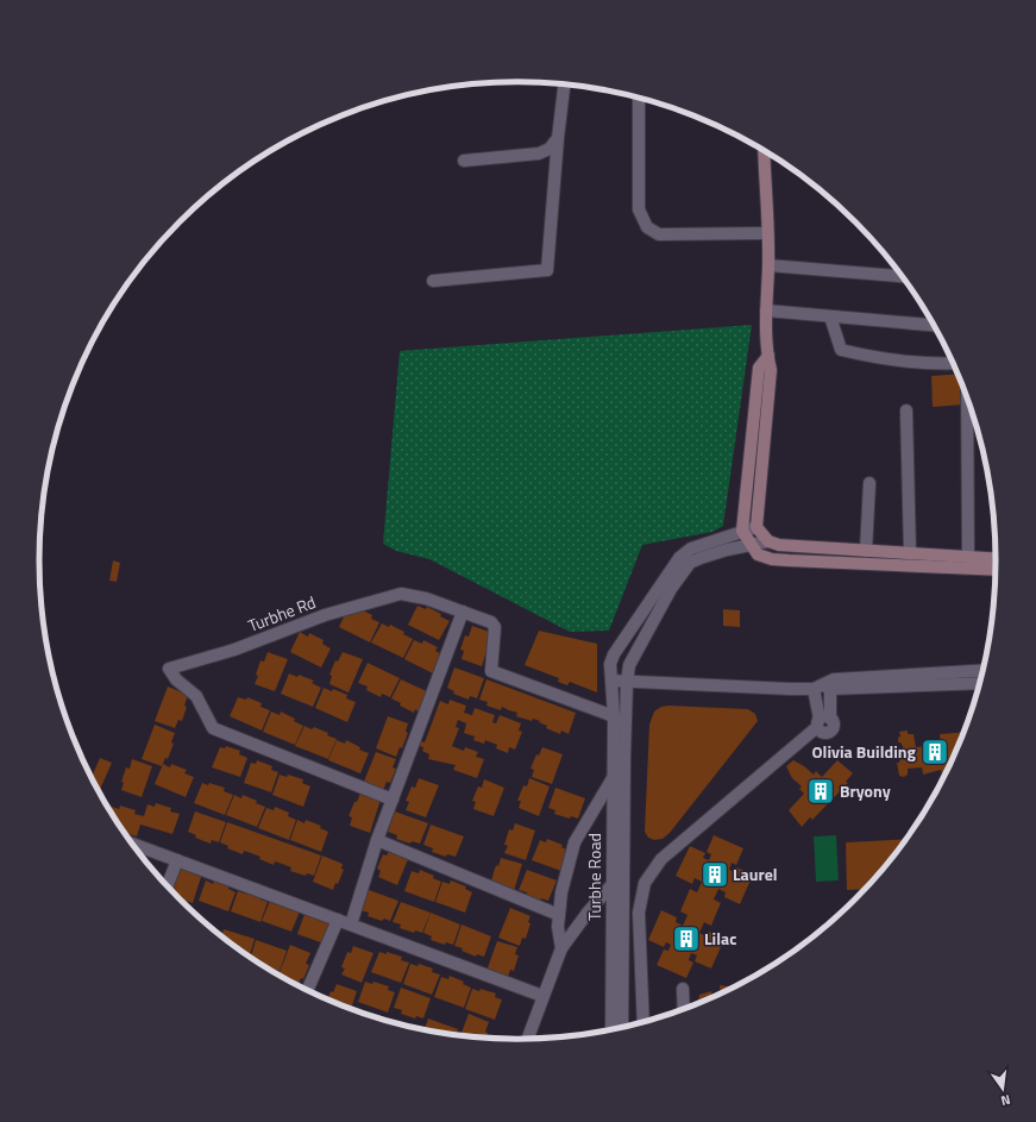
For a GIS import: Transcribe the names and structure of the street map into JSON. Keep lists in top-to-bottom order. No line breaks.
{"streets":{"street":["Turbhe Rd","Turbhe Road"]},"crossings":[["Turbhe Rd","Turbhe Road"]],"places":{"building":["Olivia Building","Bryony","Laurel","Lilac"]},"north":"bottom"}
